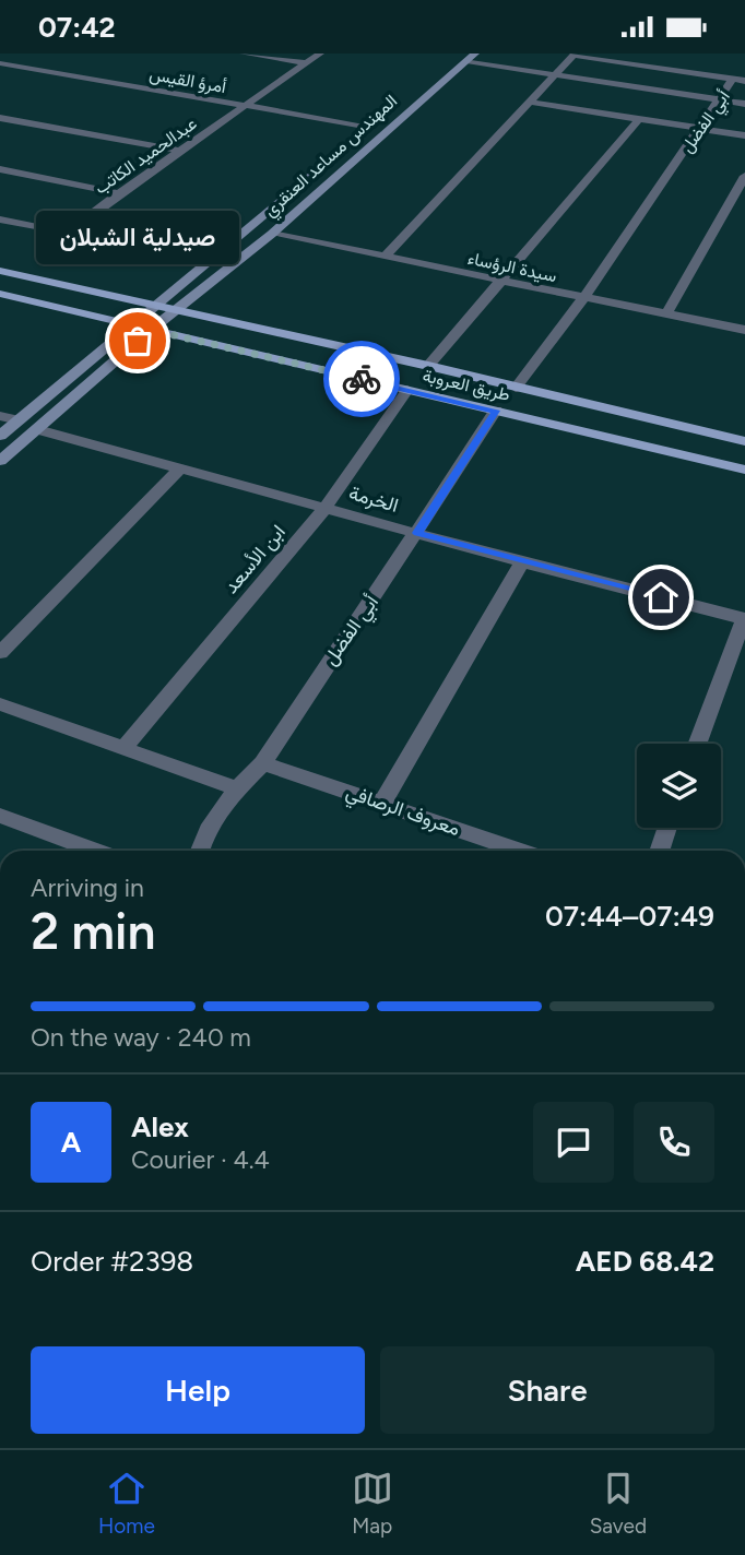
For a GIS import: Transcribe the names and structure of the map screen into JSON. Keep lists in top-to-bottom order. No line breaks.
{"streets":{"main road":["طريق العروبة"],"street":["أمرؤ القيس","أبي الفضل","عبدالحميد الكاتب","المهندس مساعد العنقري","سيدة الرؤساء","الخرمة","ابن الأسعد","معروف الرصافي"]},"crossings":[["أمرؤ القيس","عبدالحميد الكاتب"],["أمرؤ القيس","المهندس مساعد العنقري"],["أبي الفضل","سيدة الرؤساء"],["أبي الفضل","طريق العروبة"],["أبي الفضل","الخرمة"],["أبي الفضل","معروف الرصافي"],["المهندس مساعد العنقري","سيدة الرؤساء"],["المهندس مساعد العنقري","طريق العروبة"],["المهندس مساعد العنقري","الخرمة"],["طريق العروبة","ابن الأسعد"],["الخرمة","ابن الأسعد"]],"places":["صيدلية الشبلان"],"page":{"status":"07:42","bubble":"صيدلية الشبلان","heading":["2 min","Arriving in","07:44–07:49"],"panel":["Alex","Courier · 4.4","Order #2398","AED 68.42"],"bar":"On the way · 240 m","round":"A","buttons":["Help","Share"],"tabs":["Home","Map","Saved"]}}
